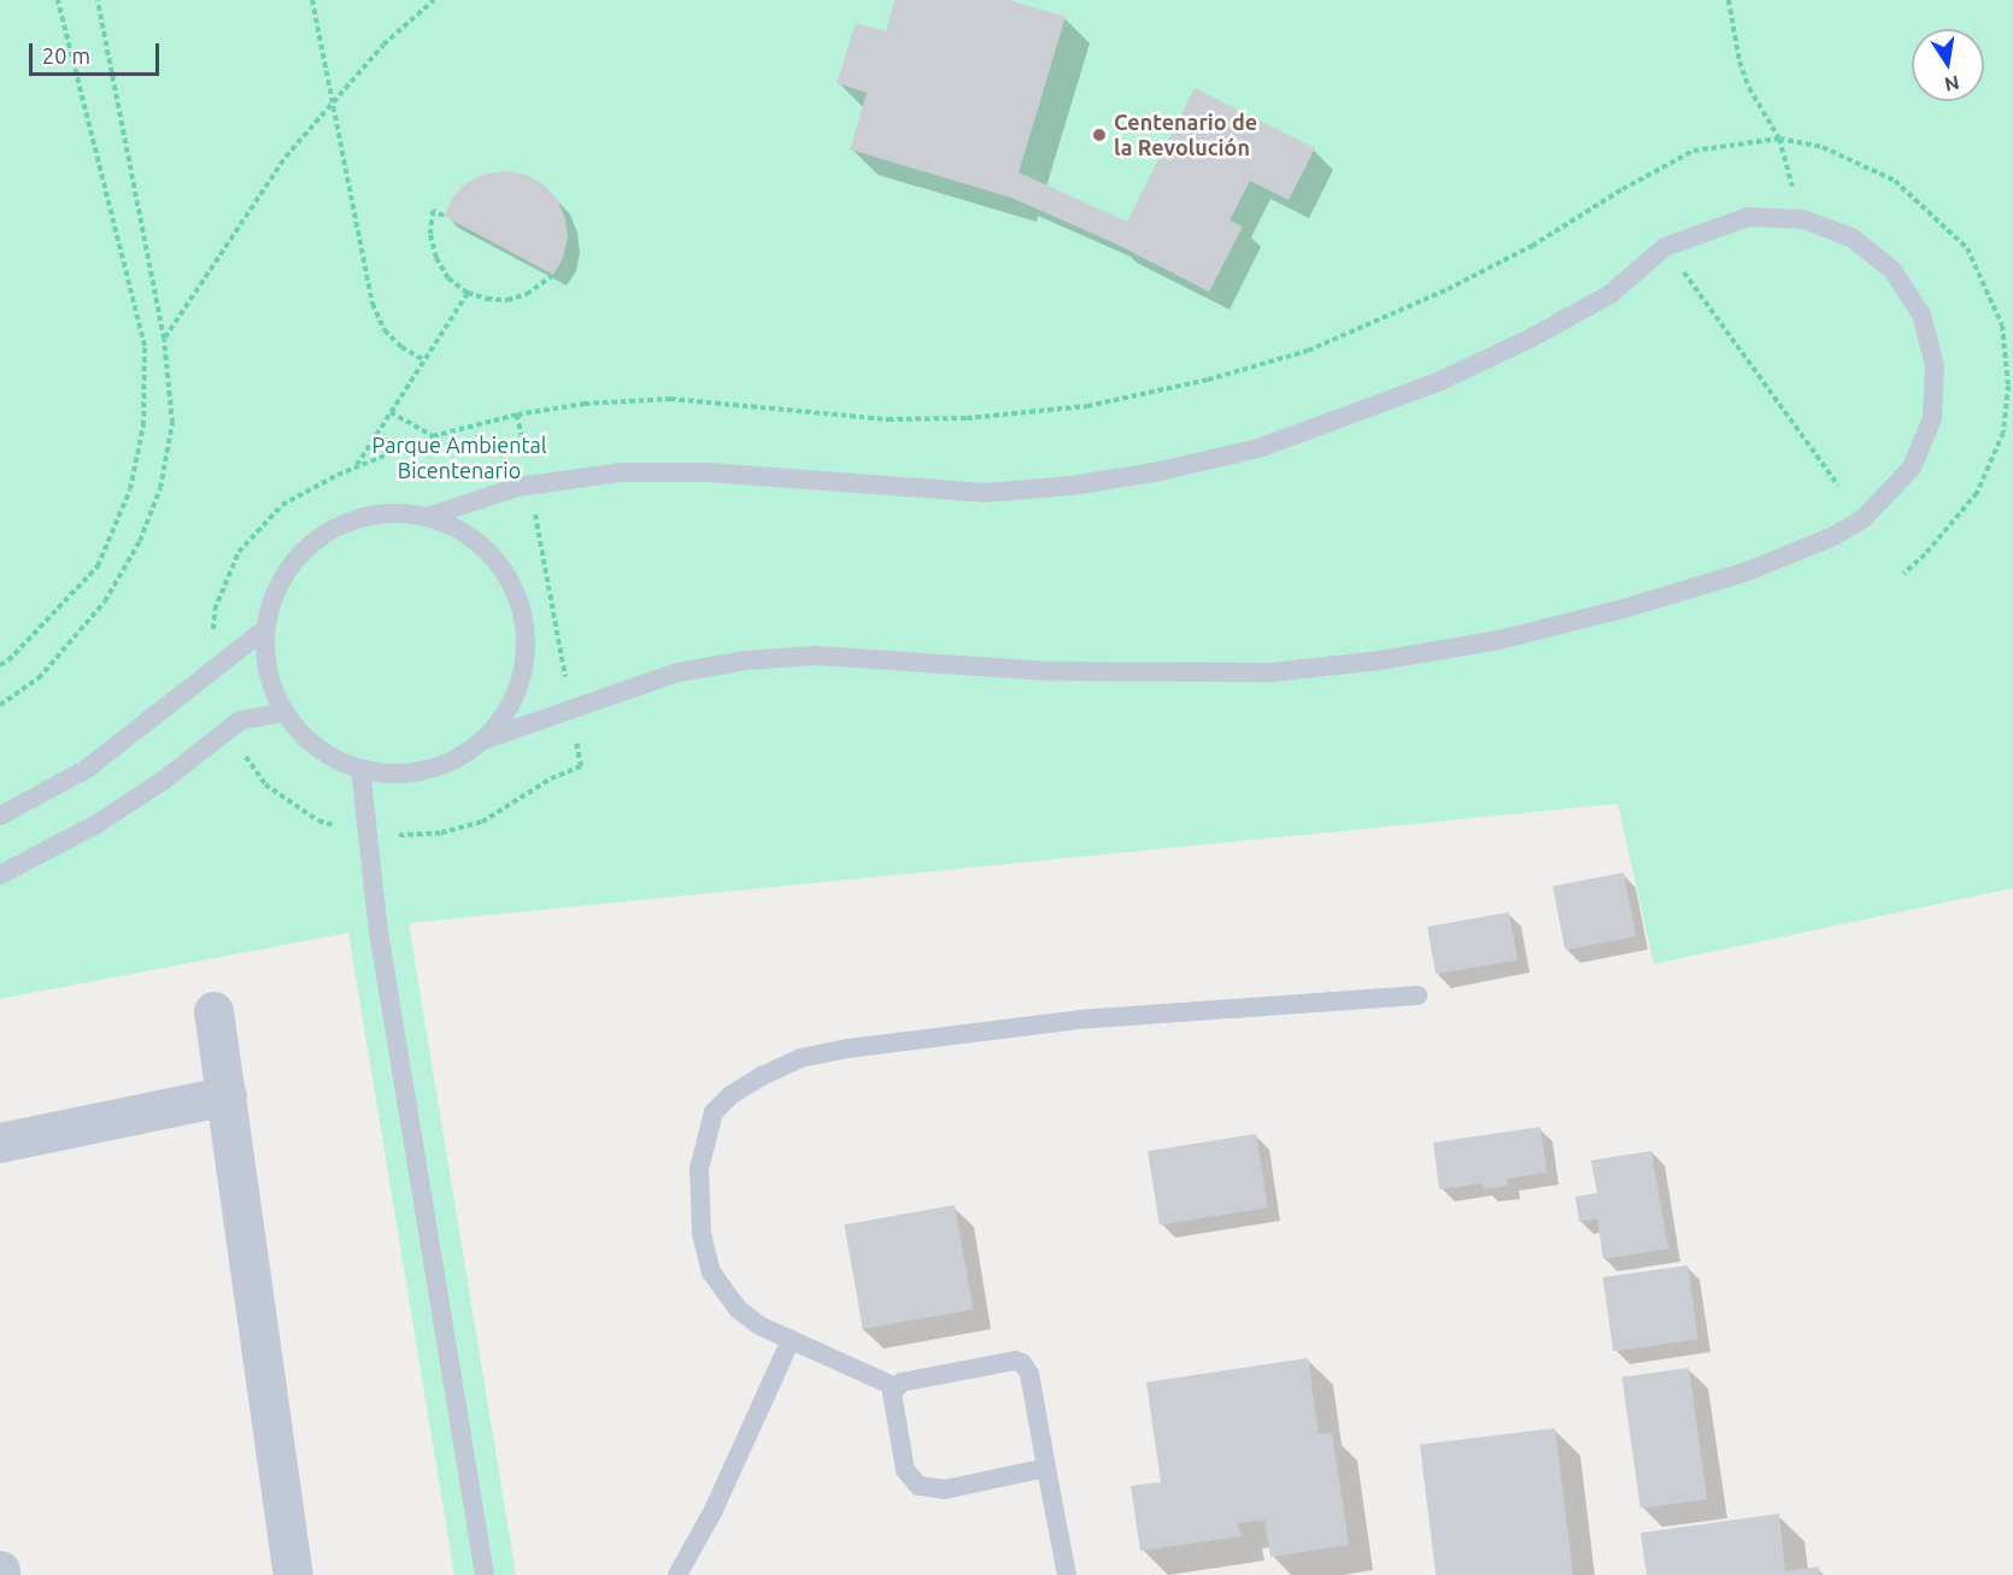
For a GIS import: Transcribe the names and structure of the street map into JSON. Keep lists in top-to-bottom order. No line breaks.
{"parks":["Parque Ambiental Bicentenario"],"places":["Centenario de la Revolución"],"scale_bar":"20 m","north":"bottom"}
